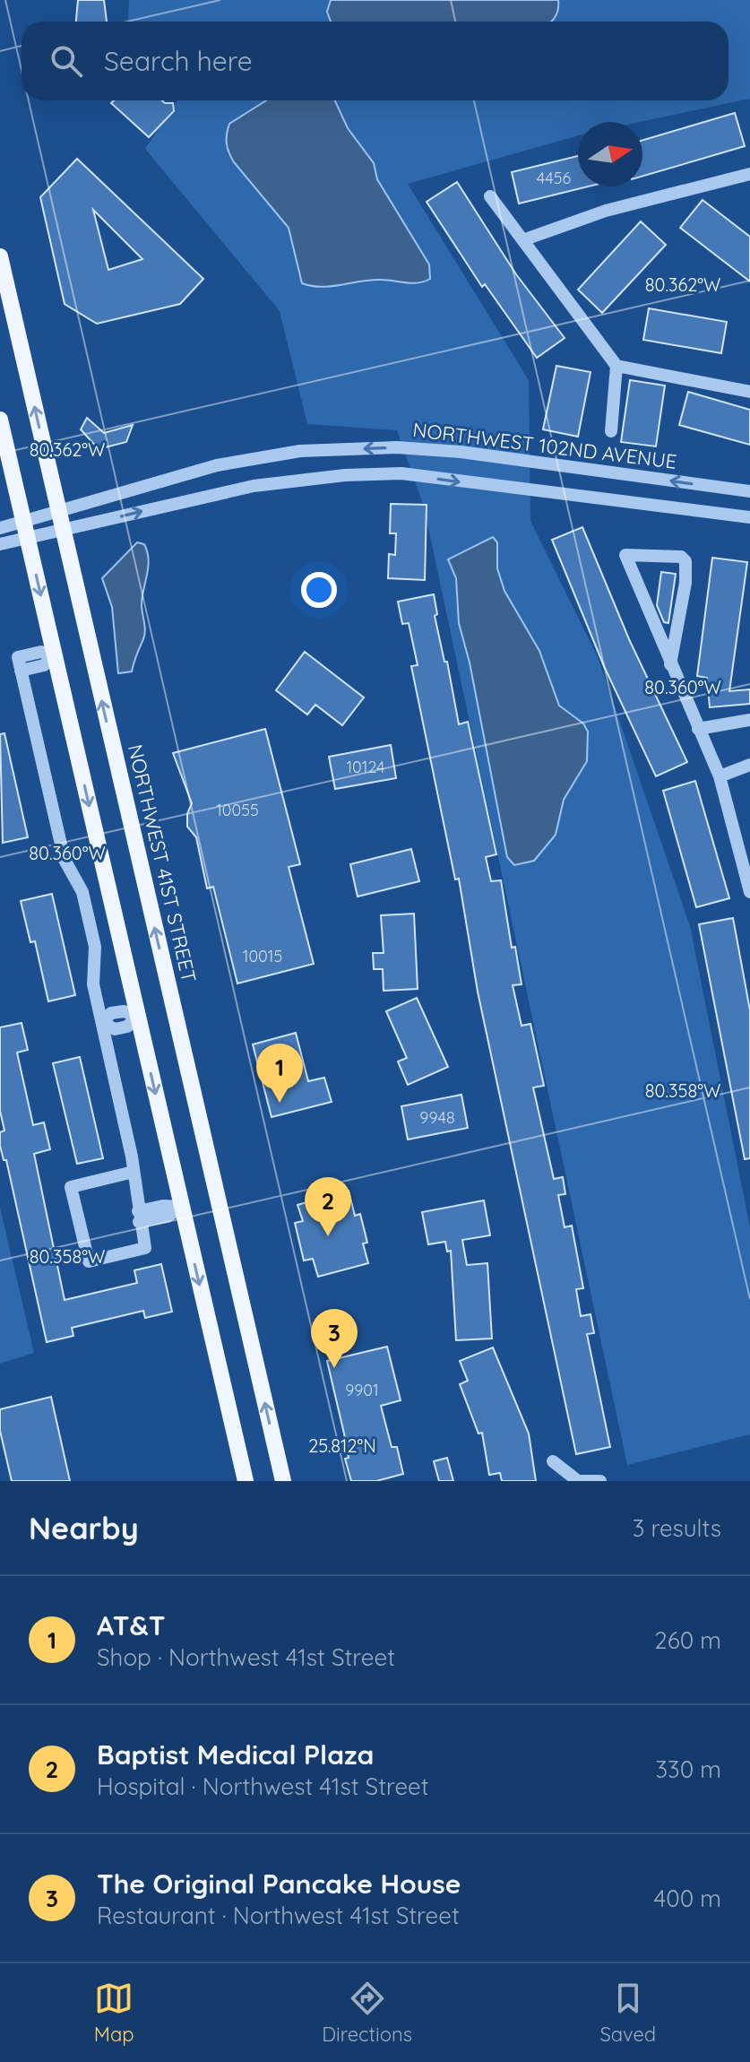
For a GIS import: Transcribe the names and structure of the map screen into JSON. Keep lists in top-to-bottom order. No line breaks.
{"streets":{"main road":["NORTHWEST 41ST STREET"],"street":["NORTHWEST 102ND AVENUE"]},"crossings":[["NORTHWEST 102ND AVENUE","NORTHWEST 41ST STREET"]],"house_numbers":["4456","10124","10055","10015","9948","9901"],"north":"right","page":{"search":"Search here","pins":["1","2","3"],"heading":["Nearby","3 results"],"list":[{"mark":"1","name":"AT&T","note":"Shop · Northwest 41st Street","value":"260 m"},{"mark":"2","name":"Baptist Medical Plaza","note":"Hospital · Northwest 41st Street","value":"330 m"},{"mark":"3","name":"The Original Pancake House","note":"Restaurant · Northwest 41st Street","value":"400 m"}],"nav":["Map","Directions","Saved"]},"coordinates":["80.362°W","80.360°W","80.358°W","25.812°N"]}
